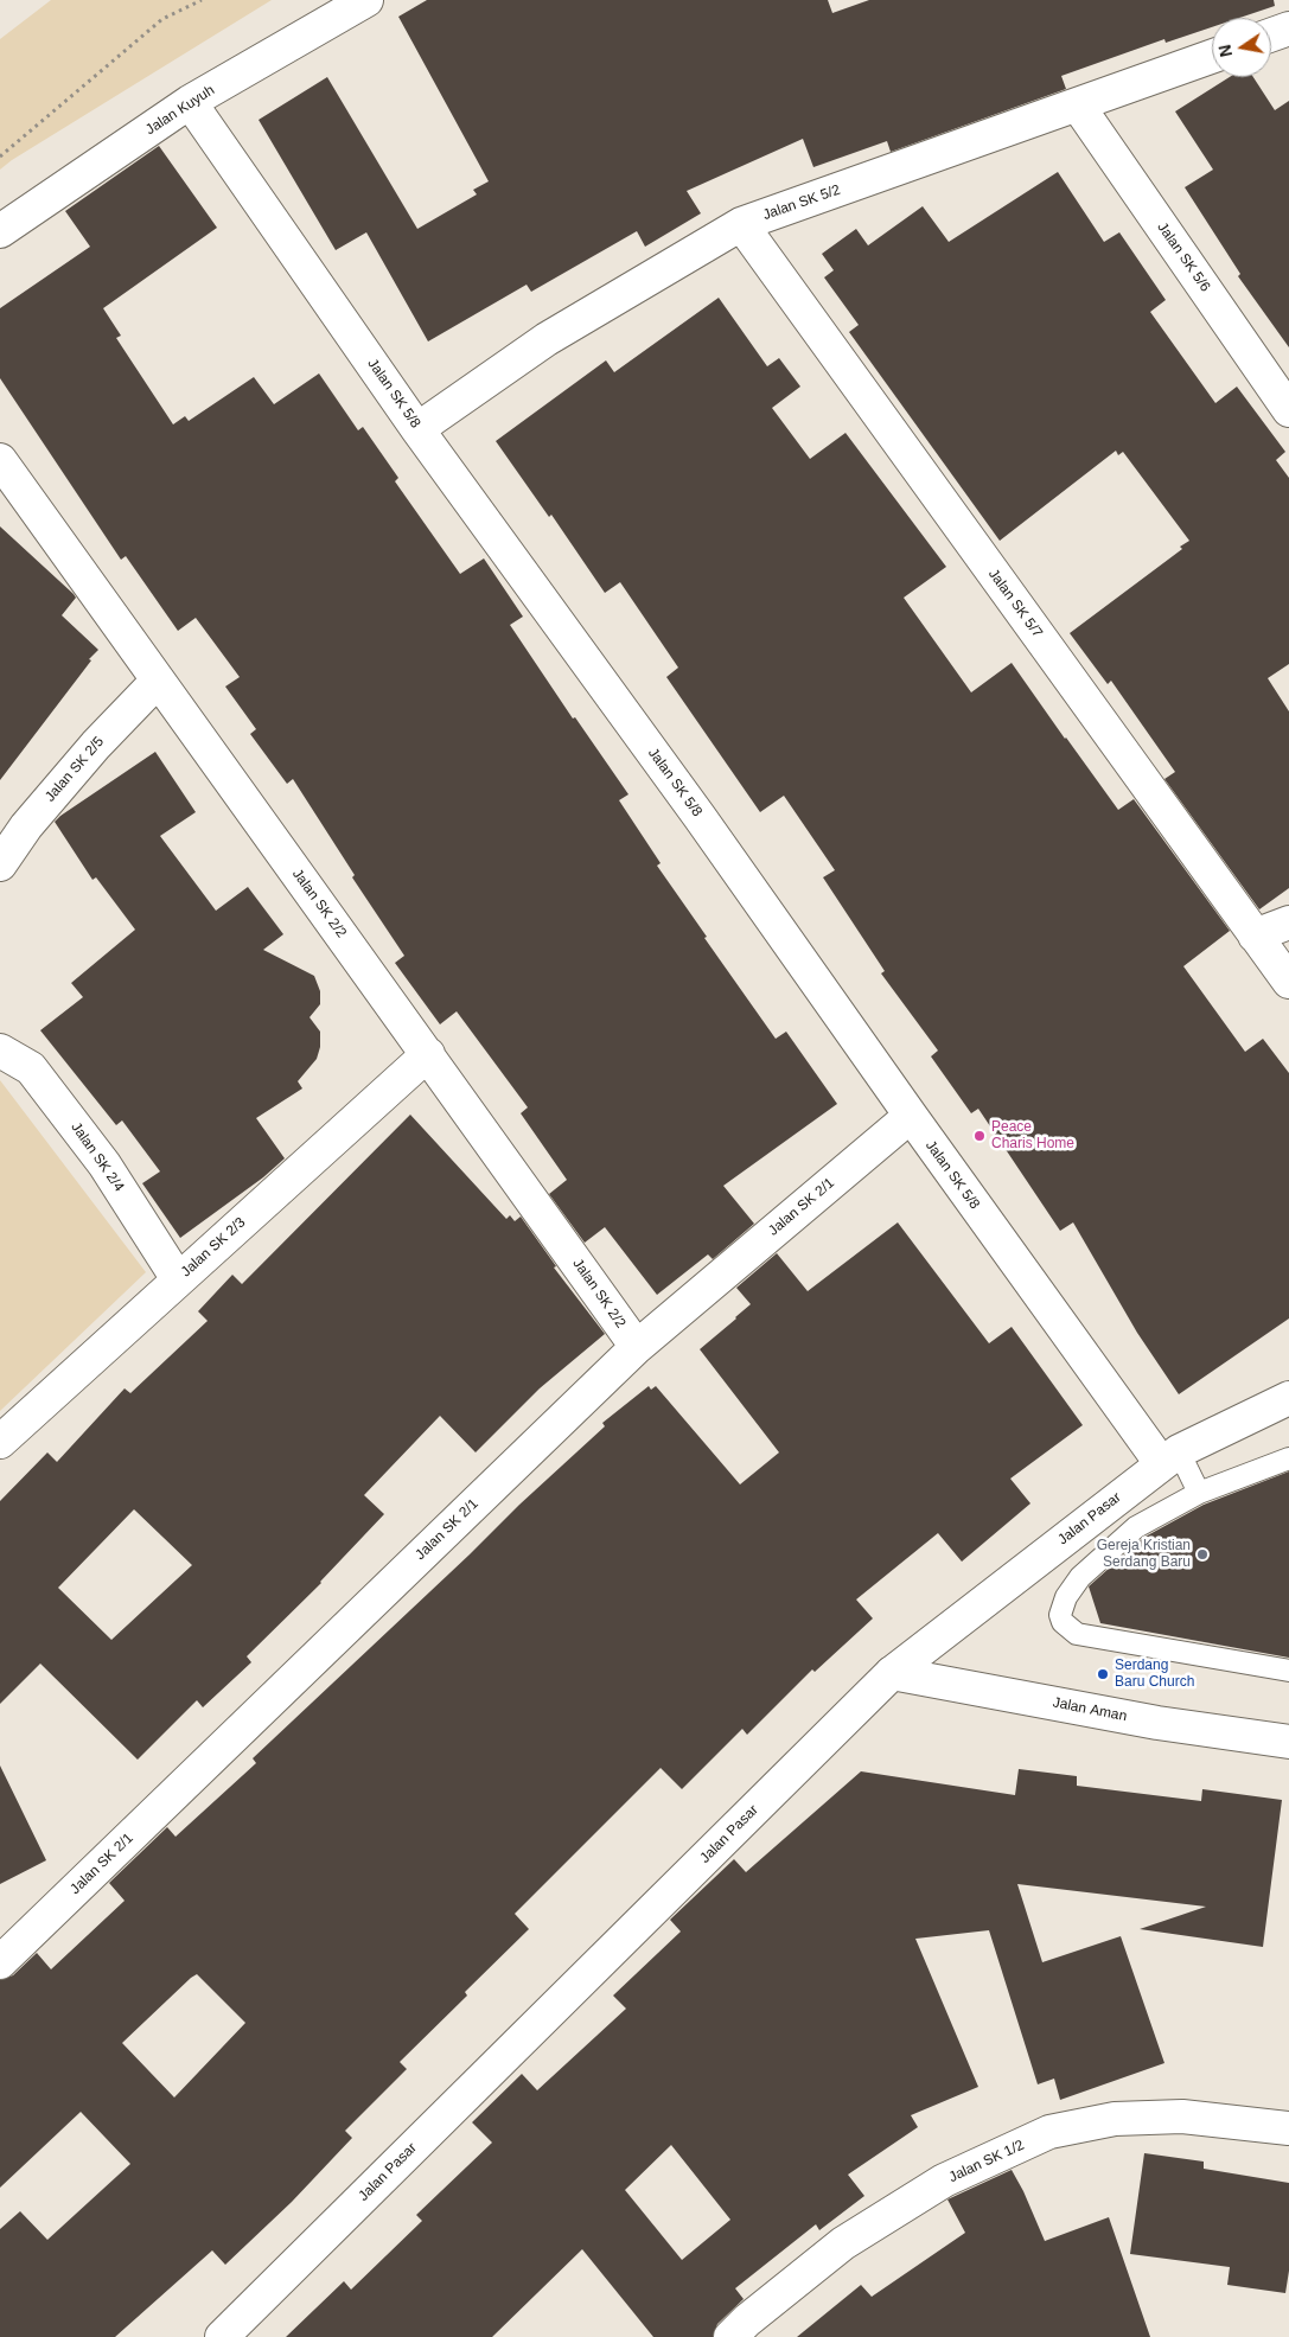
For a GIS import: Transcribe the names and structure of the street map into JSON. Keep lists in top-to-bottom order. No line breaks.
{"streets":{"street":["Jalan Kuyuh","Jalan SK 5/2","Jalan SK 5/6","Jalan SK 5/8","Jalan SK 5/7","Jalan SK 2/5","Jalan SK 2/2","Jalan SK 2/4","Jalan SK 2/1","Jalan SK 2/3","Jalan Pasar","Jalan Aman","Jalan SK 1/2"]},"crossings":[["Jalan Kuyuh","Jalan SK 5/8"],["Jalan SK 5/2","Jalan SK 5/6"],["Jalan SK 5/2","Jalan SK 5/8"],["Jalan SK 5/2","Jalan SK 5/7"],["Jalan SK 5/8","Jalan SK 2/1"],["Jalan SK 5/8","Jalan Pasar"],["Jalan SK 2/5","Jalan SK 2/2"],["Jalan SK 2/2","Jalan SK 2/1"],["Jalan SK 2/2","Jalan SK 2/3"],["Jalan SK 2/4","Jalan SK 2/3"],["Jalan Pasar","Jalan Aman"]],"places":["Peace Charis Home","Gereja Kristian Serdang Baru","Serdang Baru Church"],"north":"left"}
